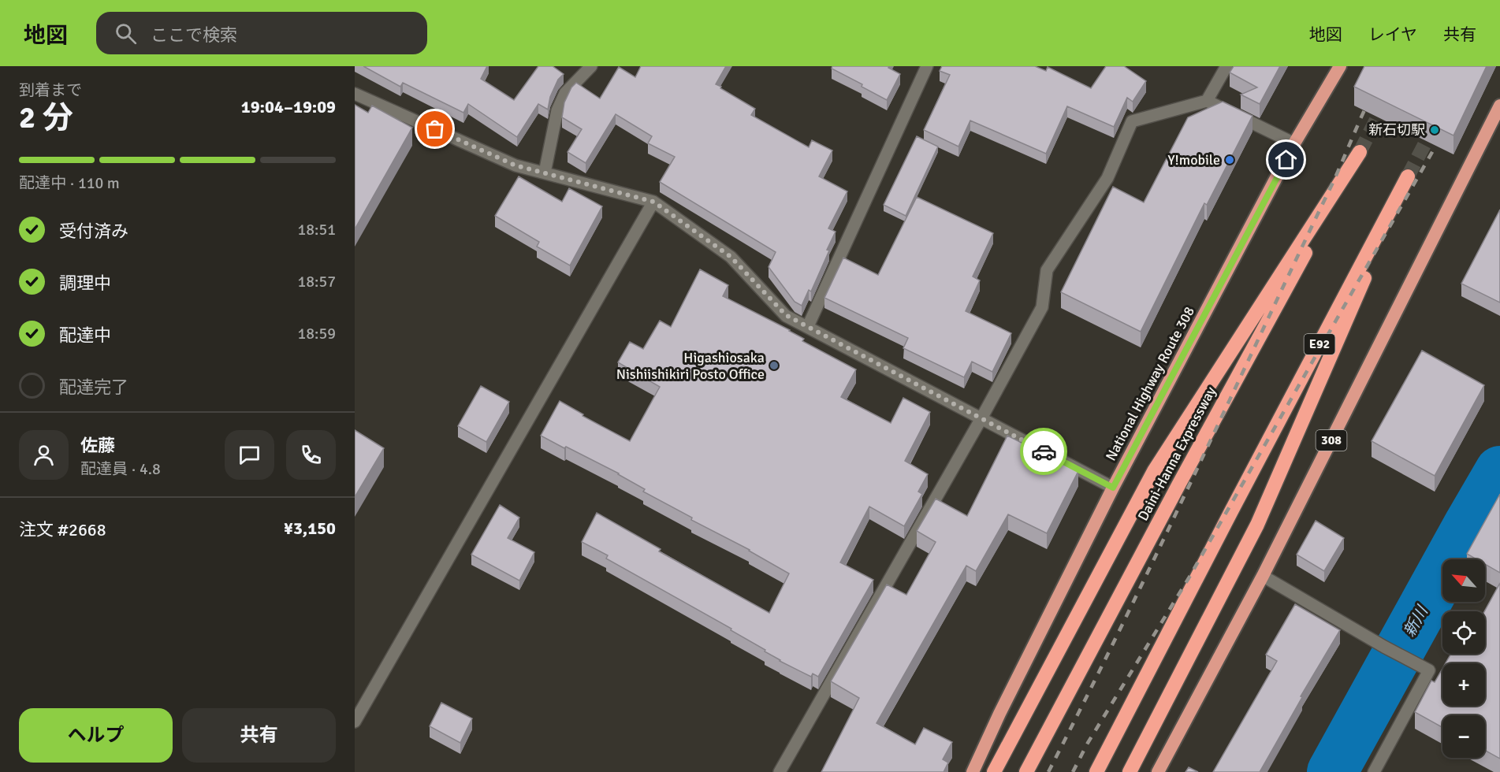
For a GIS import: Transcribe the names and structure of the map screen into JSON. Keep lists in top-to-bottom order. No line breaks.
{"streets":{"highway":["E92","National Highway Route 308","308","Daini-Hanna Expressway"]},"water":["新川"],"places":["新石切駅","Y!mobile","Higashiosaka Nishiishikiri Posto Office"],"north":"top left","page":{"header":"地図","search":"ここで検索","nav":["地図","レイヤ","共有"],"heading":["2 分","到着まで","19:04–19:09"],"panel":["佐藤","配達員 · 4.8","注文 #2668","¥3,150"],"bar":"配達中 · 110 m","list":[["受付済み","18:51"],["調理中","18:57"],["配達中","18:59"],"配達完了"],"map_buttons":["+","−"],"buttons":["ヘルプ","共有"]}}
